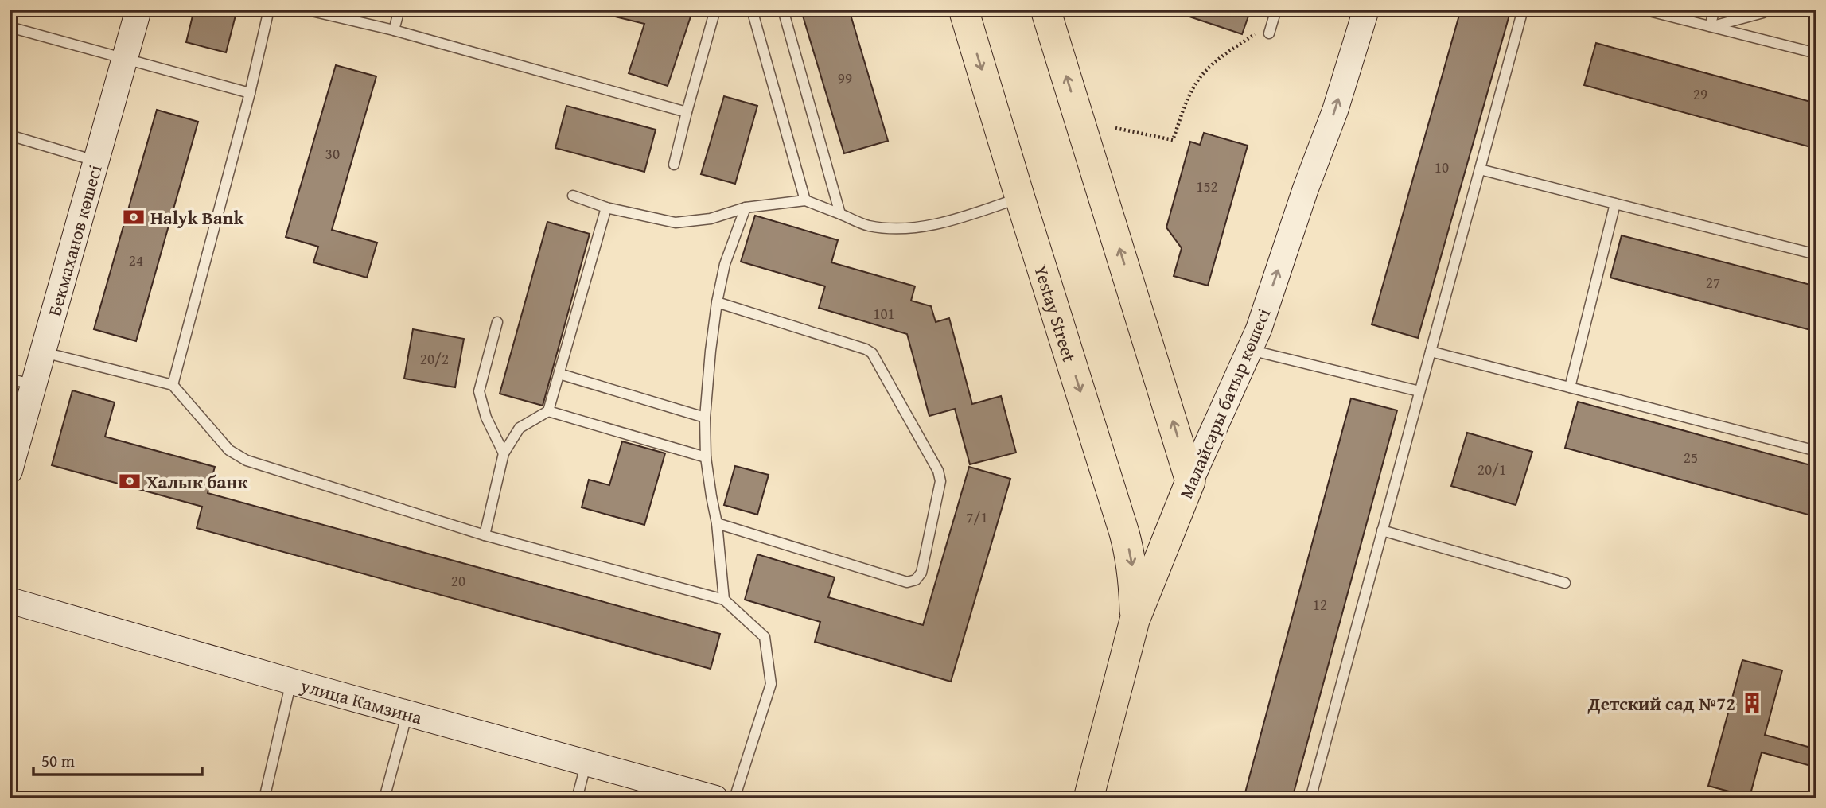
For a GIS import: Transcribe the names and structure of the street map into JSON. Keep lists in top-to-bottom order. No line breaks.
{"streets":{"main road":["Yestay Street","Малайсары батыр көшесі"],"street":["Бекмаханов көшесі","улица Камзина"]},"crossings":[["Yestay Street","Малайсары батыр көшесі"]],"one_way":["Малайсары батыр көшесі"],"places":{"bank":["Halyk Bank","Халык банк"],"building":["Детский сад №72"]},"house_numbers":["99","29","30","10","152","24","27","101","20/2","25","20/1","7/1","20","12"],"scale_bar":"50 m"}
